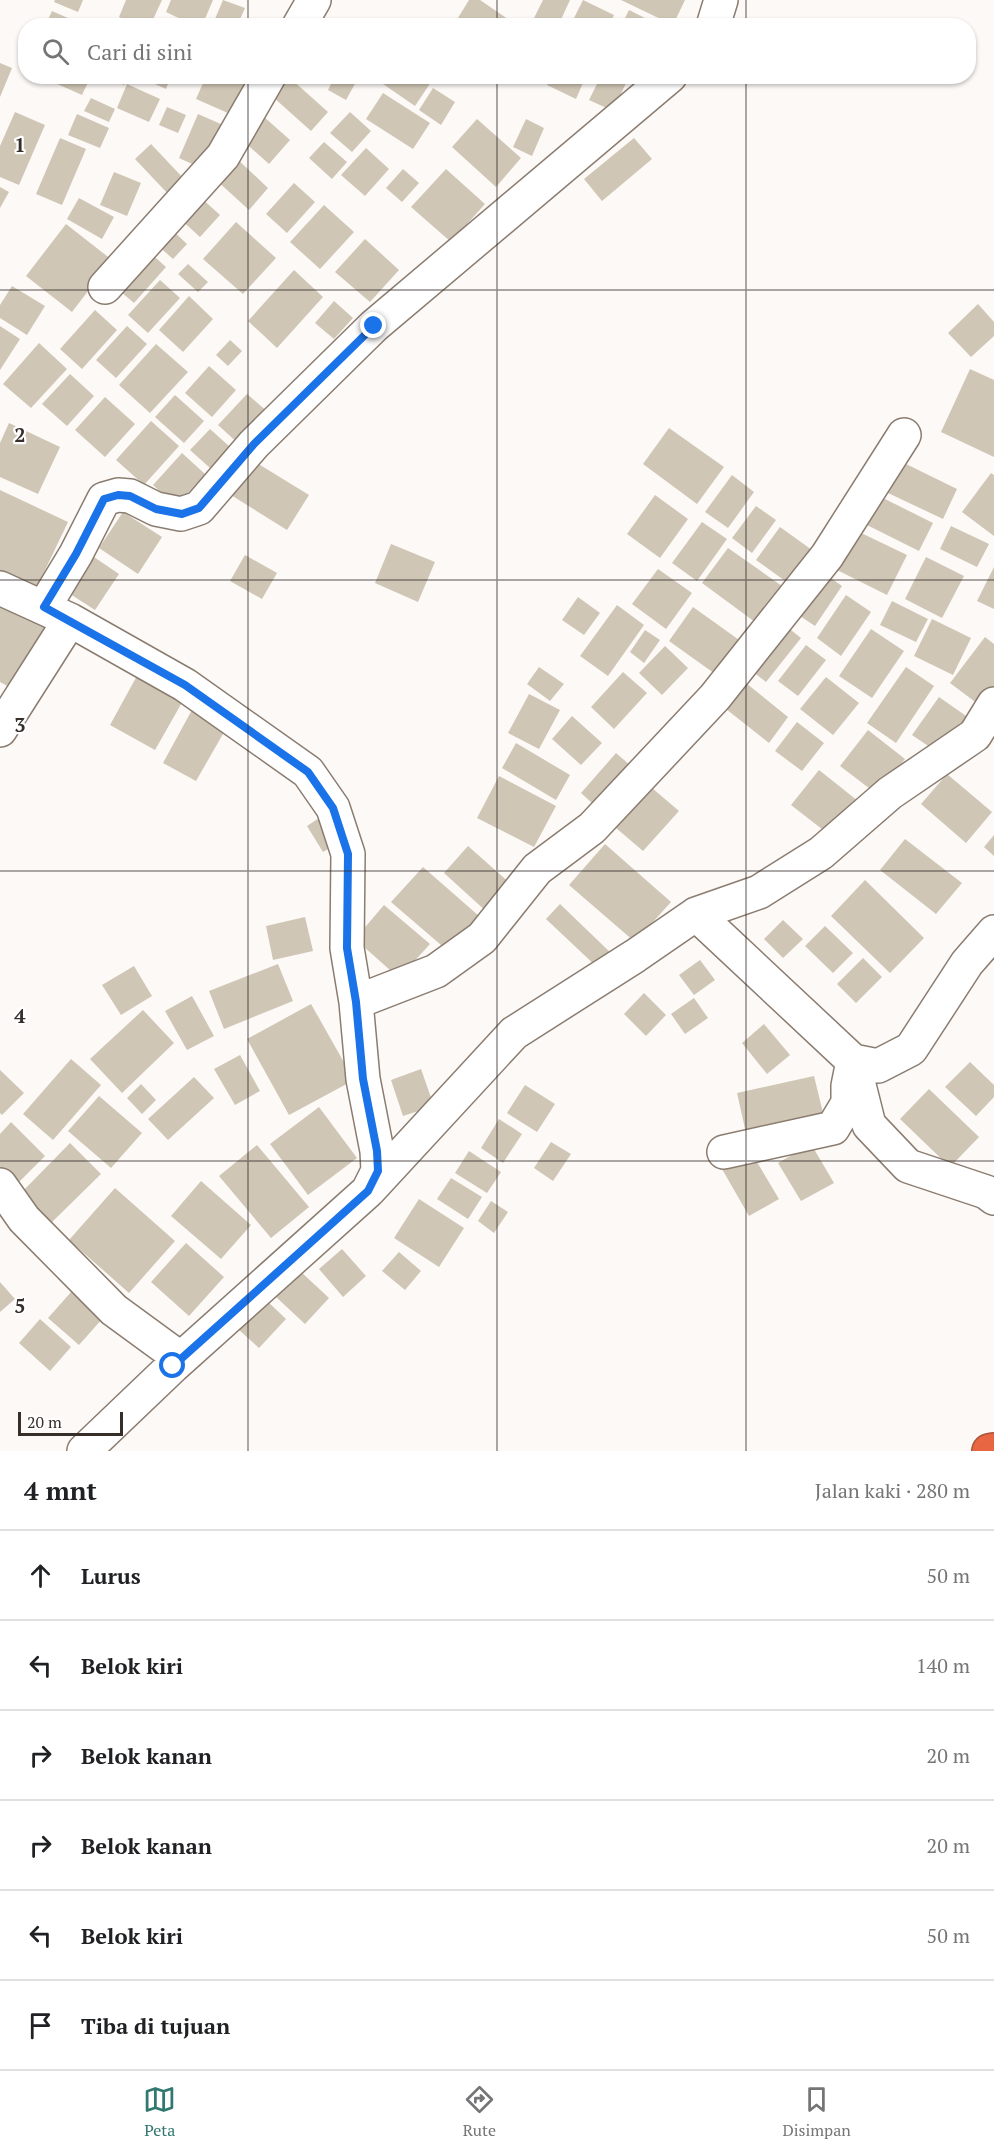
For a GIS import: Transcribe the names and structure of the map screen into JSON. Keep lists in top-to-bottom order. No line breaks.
{"scale_bar":"20 m","page":{"search":"Cari di sini","scale":"20 m","heading":["4 mnt","Jalan kaki · 280 m"],"list":[["Lurus","50 m"],["Belok kiri","140 m"],["Belok kanan","20 m"],["Belok kanan","20 m"],["Belok kiri","50 m"],"Tiba di tujuan"],"nav":["Peta","Rute","Disimpan"]},"grid":{"rows":["1","2","3","4","5"]}}
